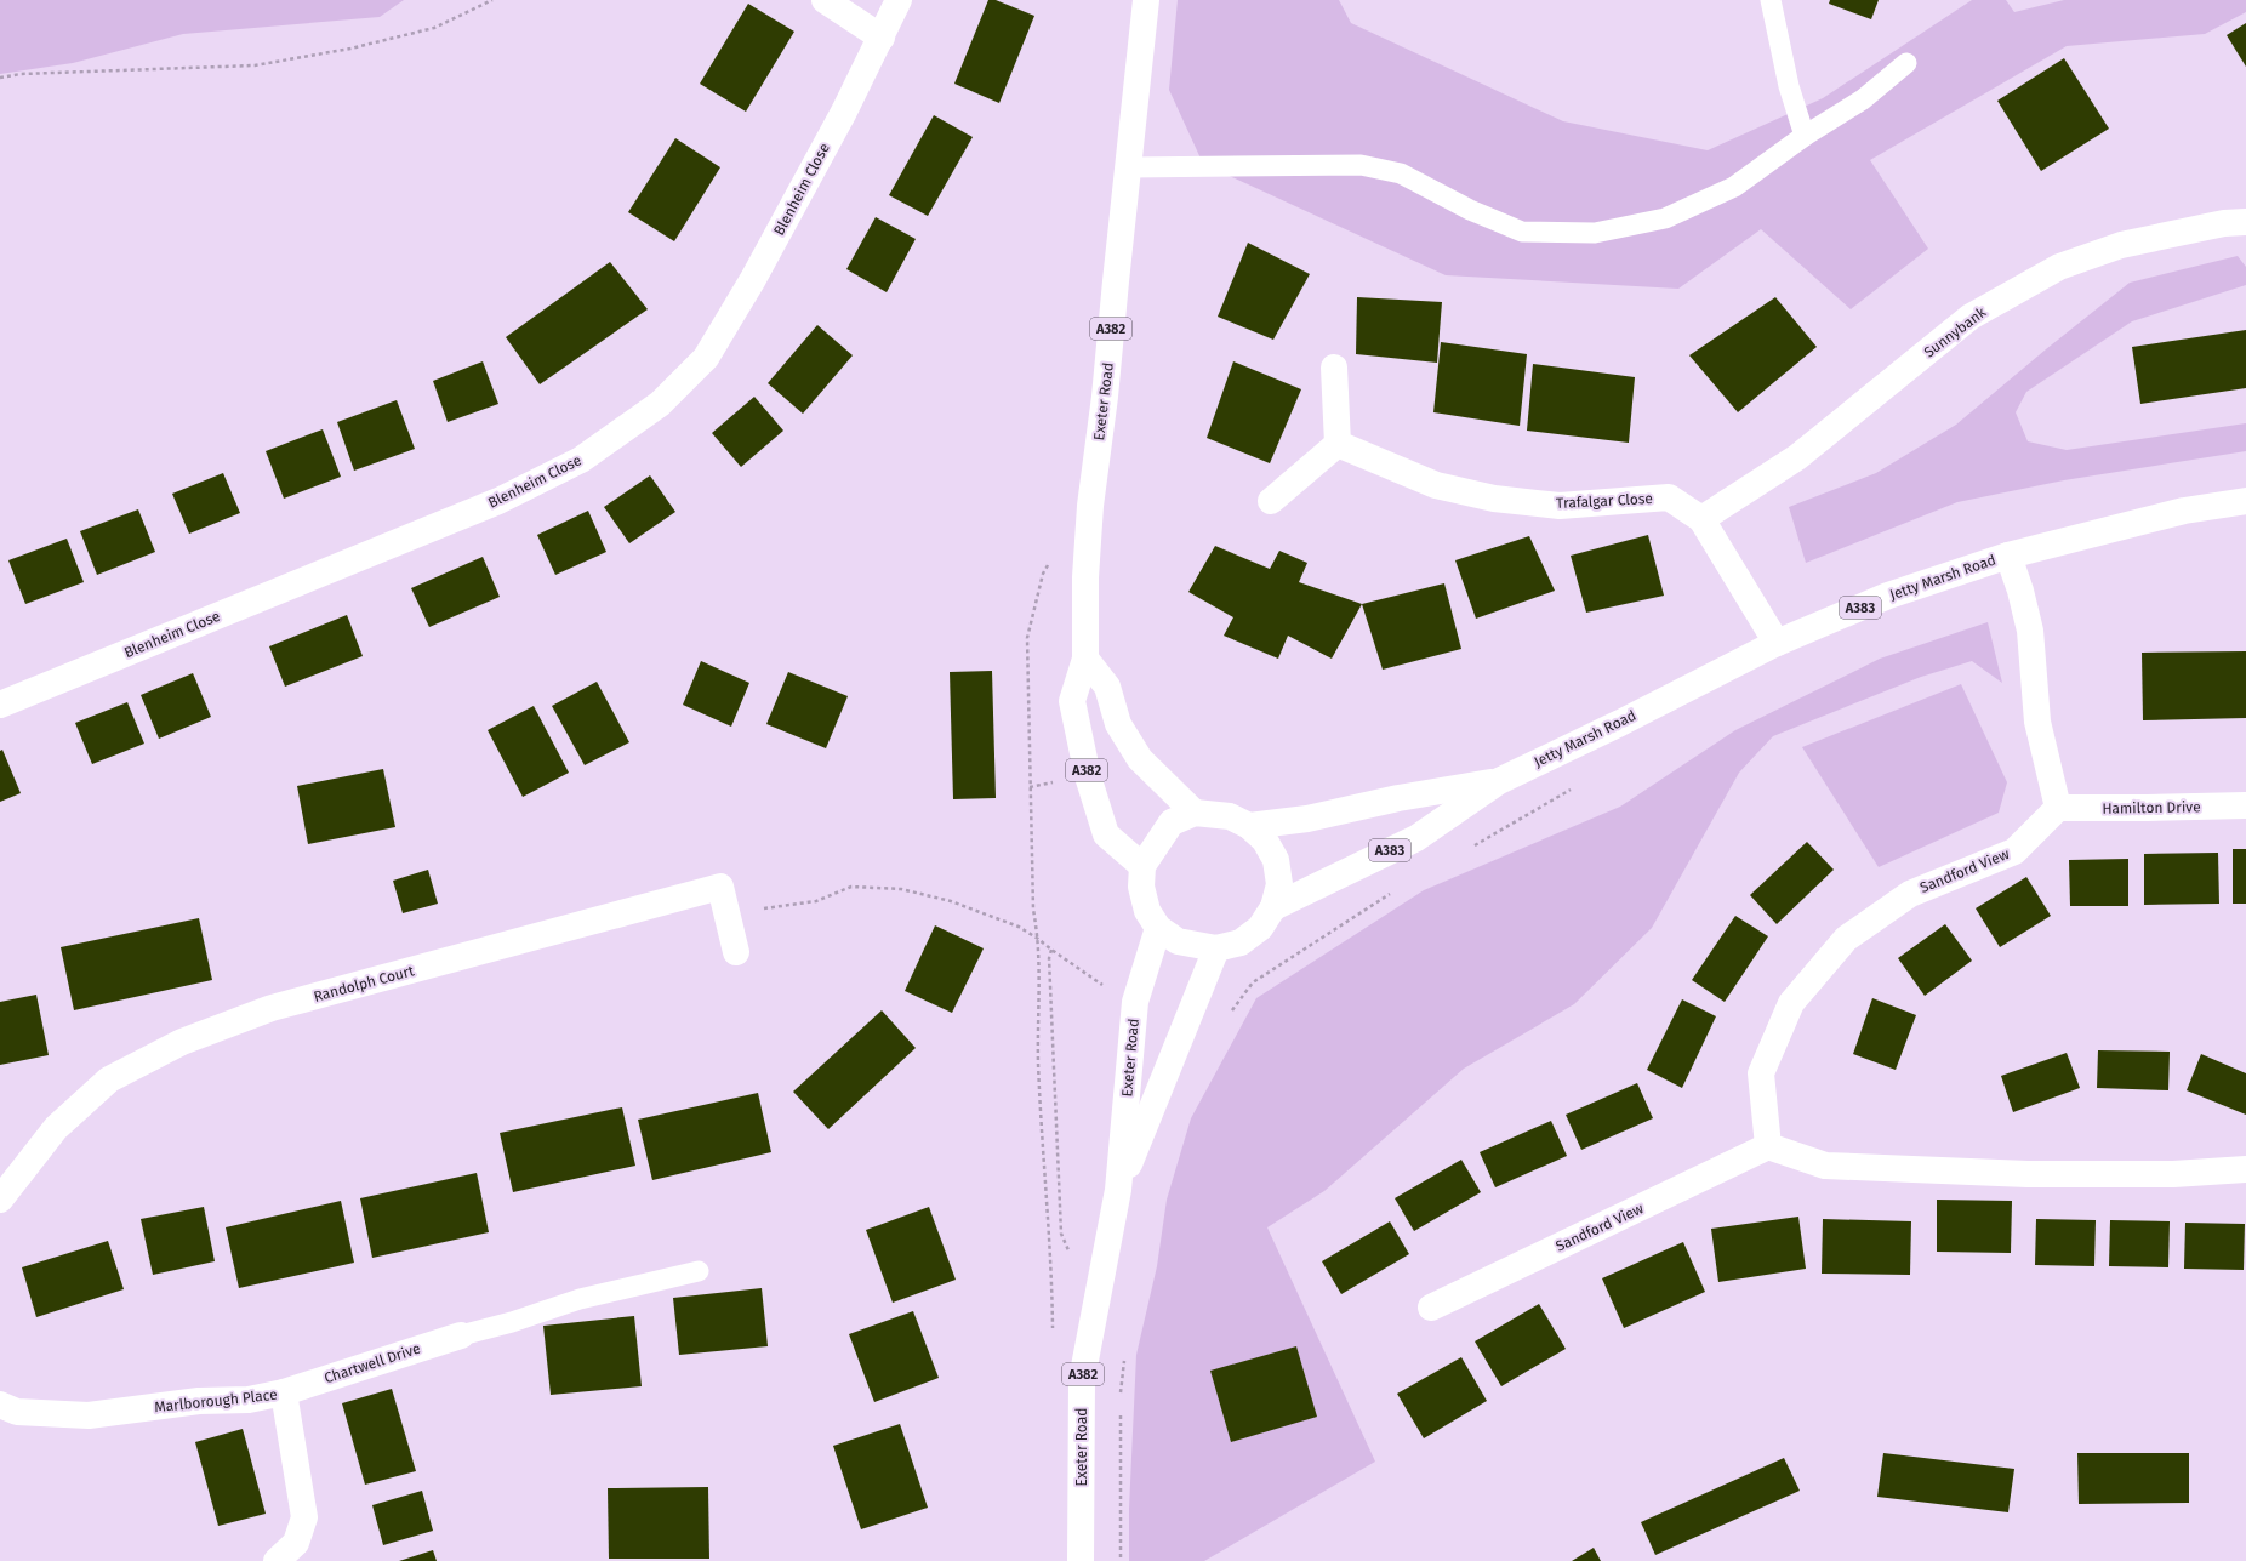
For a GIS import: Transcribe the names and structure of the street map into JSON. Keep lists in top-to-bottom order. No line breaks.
{"streets":{"street":["Blenheim Close","A382","Sunnybank","Exeter Road","Trafalgar Close","Jetty Marsh Road","A383","Hamilton Drive","Sandford View","Randolph Court","Chartwell Drive","Marlborough Place"]},"crossings":[["Sunnybank","Trafalgar Close"],["Exeter Road","Jetty Marsh Road"],["Trafalgar Close","Jetty Marsh Road"],["Hamilton Drive","Sandford View"],["Chartwell Drive","Marlborough Place"]]}
